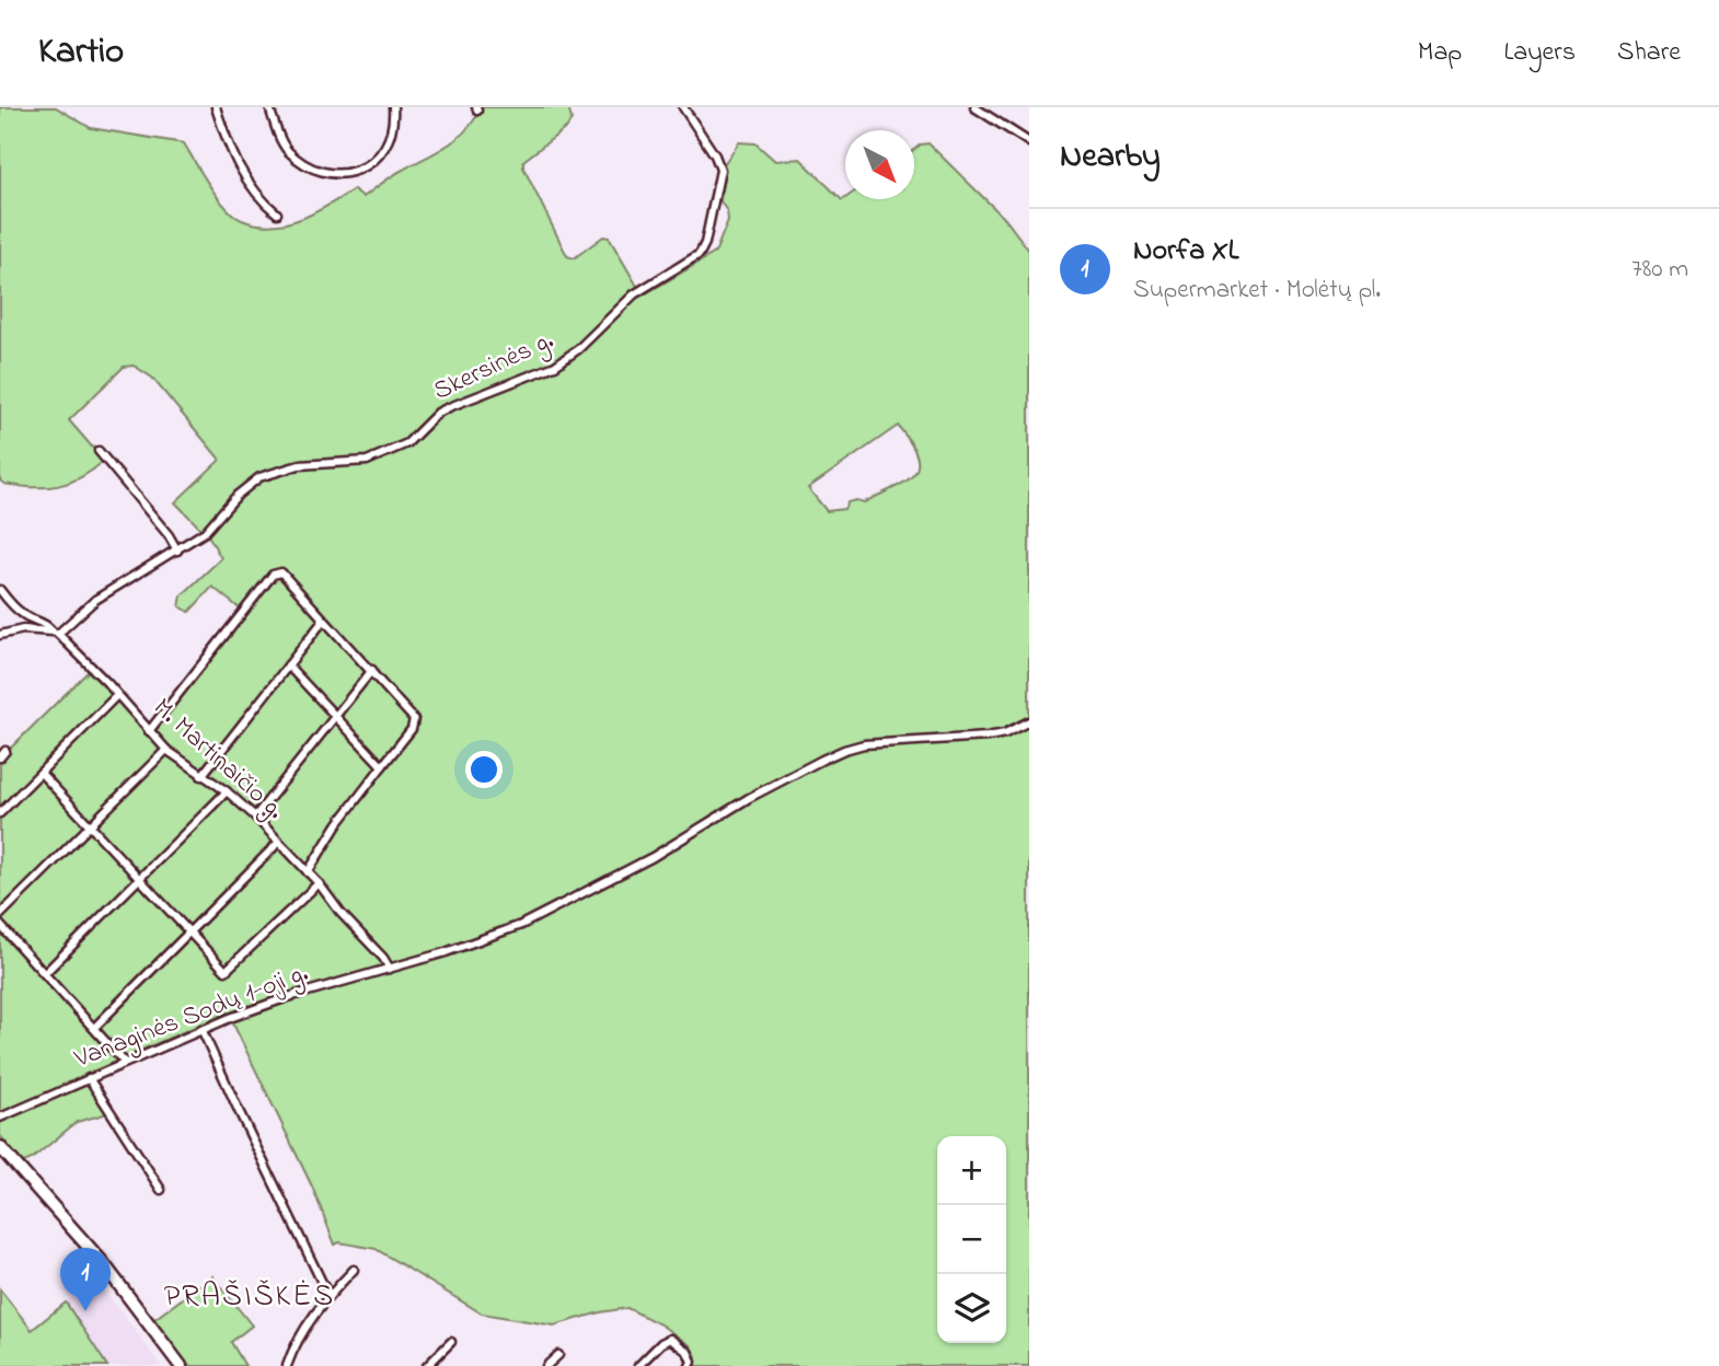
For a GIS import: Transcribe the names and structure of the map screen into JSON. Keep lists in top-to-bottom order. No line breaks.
{"streets":{"street":["Skersinės g.","M. Martinaičio g.","Vanaginės Sodų 1-oji g."]},"crossings":[["Skersinės g.","M. Martinaičio g."],["M. Martinaičio g.","Vanaginės Sodų 1-oji g."]],"districts":["PRAŠIŠKĖS"],"north":"bottom right","page":{"header":"Kartio","nav":["Map","Layers","Share"],"heading":"Nearby","list":[{"mark":"1","name":"Norfa XL","note":"Supermarket · Molėtų pl.","value":"780 m"}],"map_buttons":["+","−"],"pins":"1"}}
